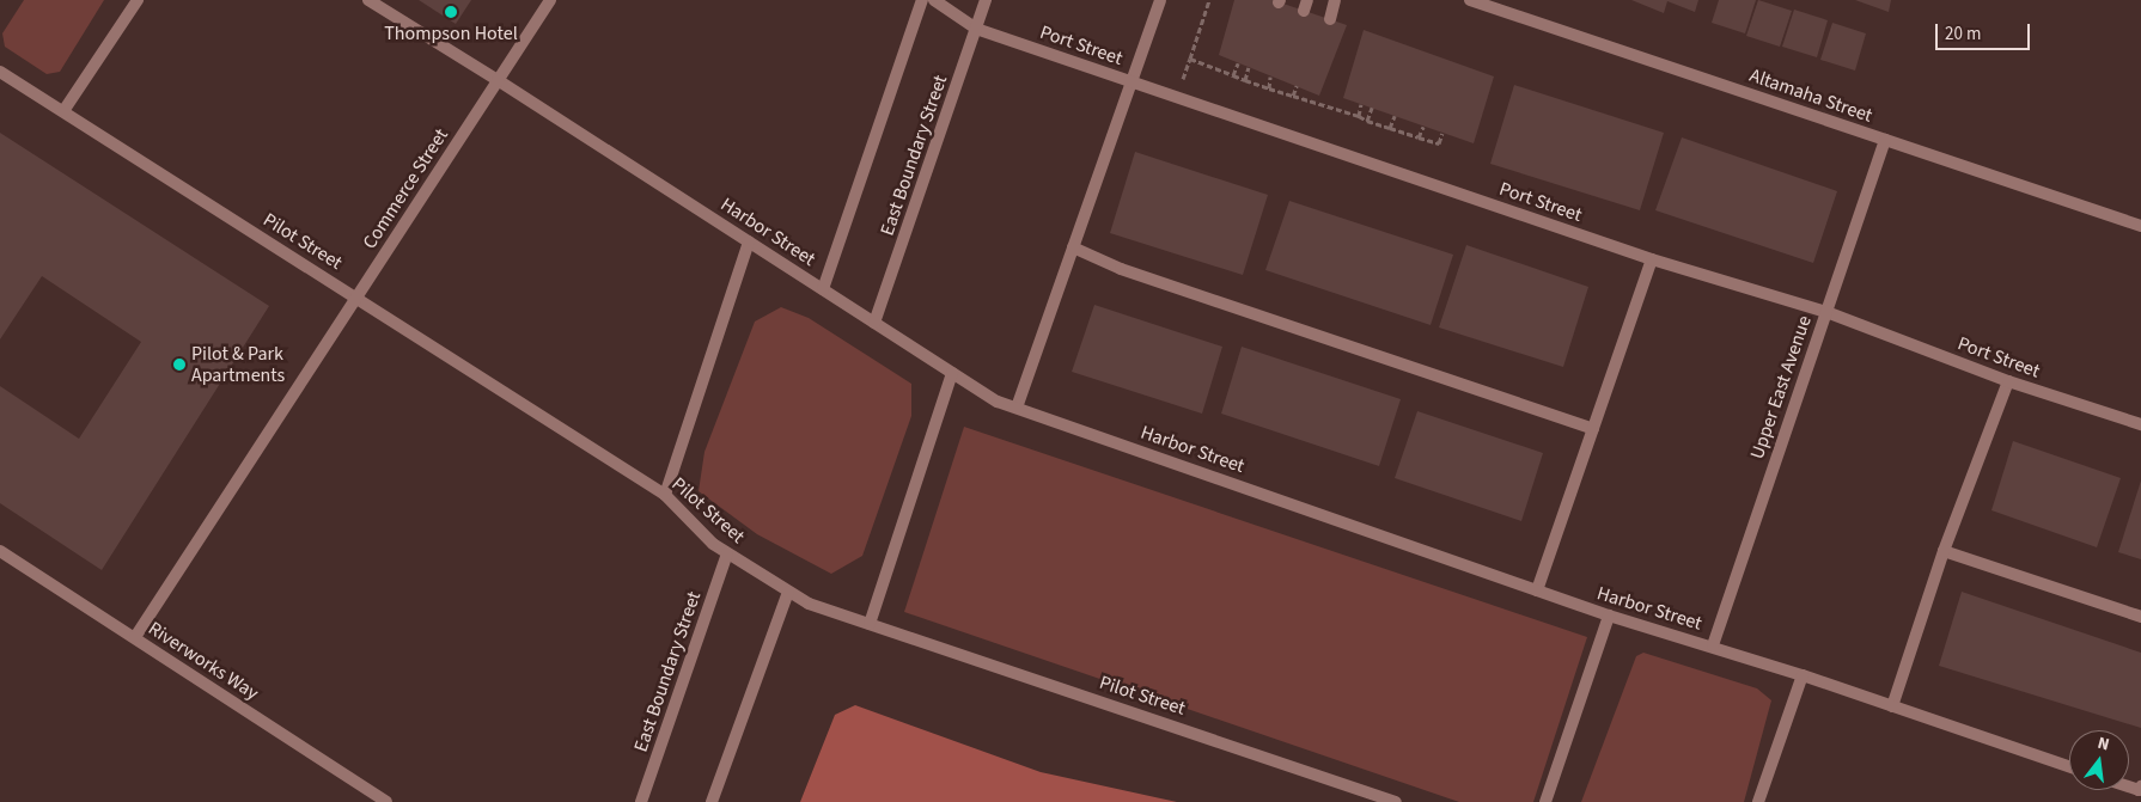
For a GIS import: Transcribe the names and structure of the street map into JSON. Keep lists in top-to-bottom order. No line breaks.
{"streets":{"street":["Port Street","Altamaha Street","East Boundary Street","Commerce Street","Harbor Street","Pilot Street","Upper East Avenue","Riverworks Way"]},"crossings":[["Port Street","East Boundary Street"],["Port Street","Upper East Avenue"],["Altamaha Street","Upper East Avenue"],["East Boundary Street","Harbor Street"],["East Boundary Street","Pilot Street"],["Commerce Street","Harbor Street"],["Commerce Street","Pilot Street"],["Commerce Street","Riverworks Way"],["Harbor Street","Upper East Avenue"]],"places":["Thompson Hotel","Pilot & Park Apartments"],"scale_bar":"20 m","north":"top"}
